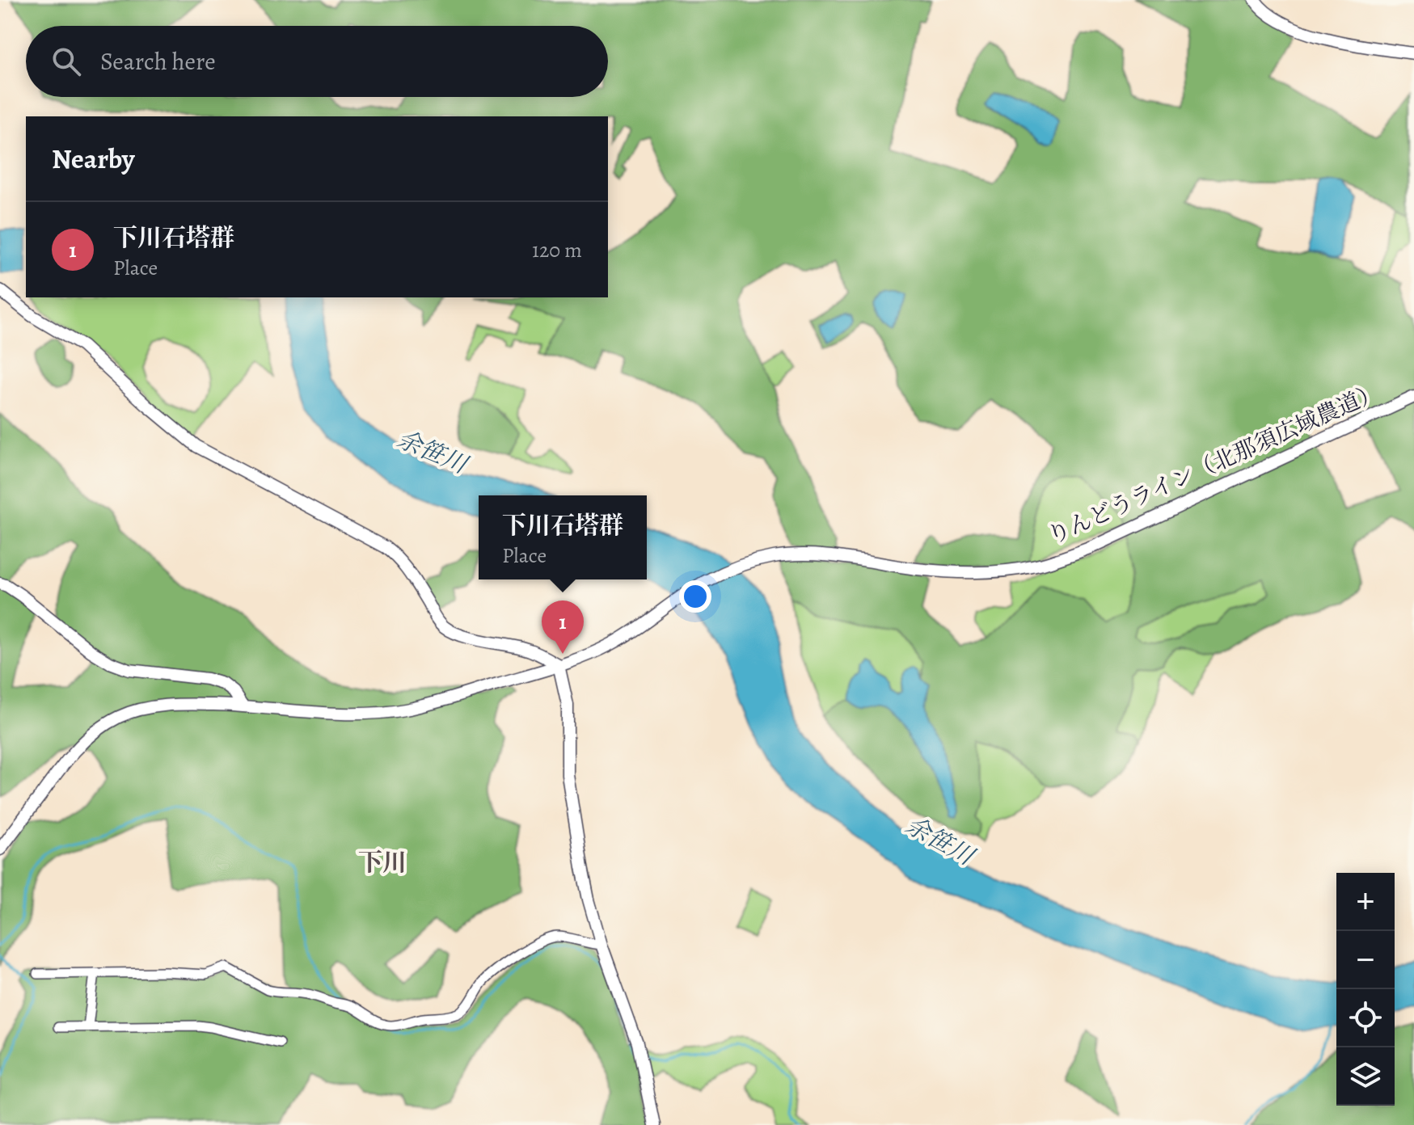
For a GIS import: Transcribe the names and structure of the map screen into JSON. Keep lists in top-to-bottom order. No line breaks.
{"streets":{"street":["りんどうライン（北那須広域農道）"]},"districts":["下川"],"water":["余笹川"],"page":{"search":"Search here","heading":"Nearby","list":[{"mark":"1","name":"下川石塔群","note":"Place","value":"120 m"}],"popup":["下川石塔群","Place"],"pins":"1","map_buttons":["+","−"]}}
